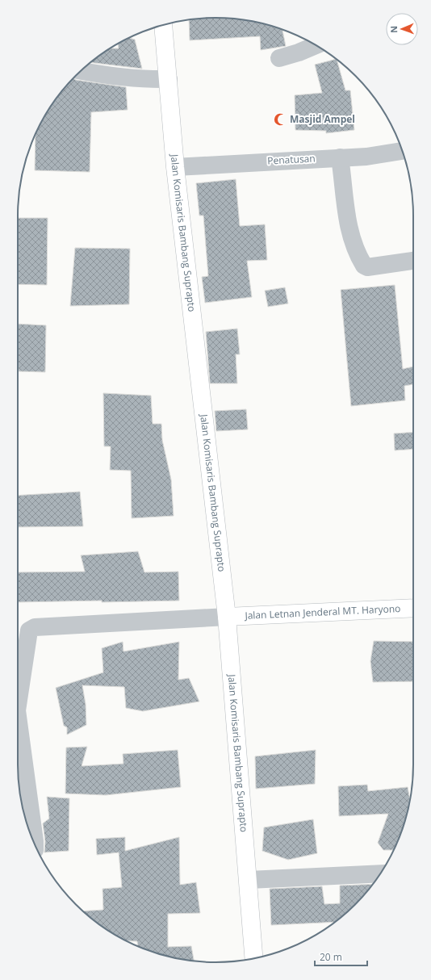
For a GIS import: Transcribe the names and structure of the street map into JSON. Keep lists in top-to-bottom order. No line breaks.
{"streets":{"main road":["Jalan Komisaris Bambang Suprapto","Jalan Letnan Jenderal MT. Haryono"],"street":["Penatusan"]},"crossings":[["Penatusan","Jalan Komisaris Bambang Suprapto"],["Jalan Komisaris Bambang Suprapto","Jalan Letnan Jenderal MT. Haryono"]],"places":{"mosque":["Masjid Ampel"]},"scale_bar":"20 m","north":"left"}
